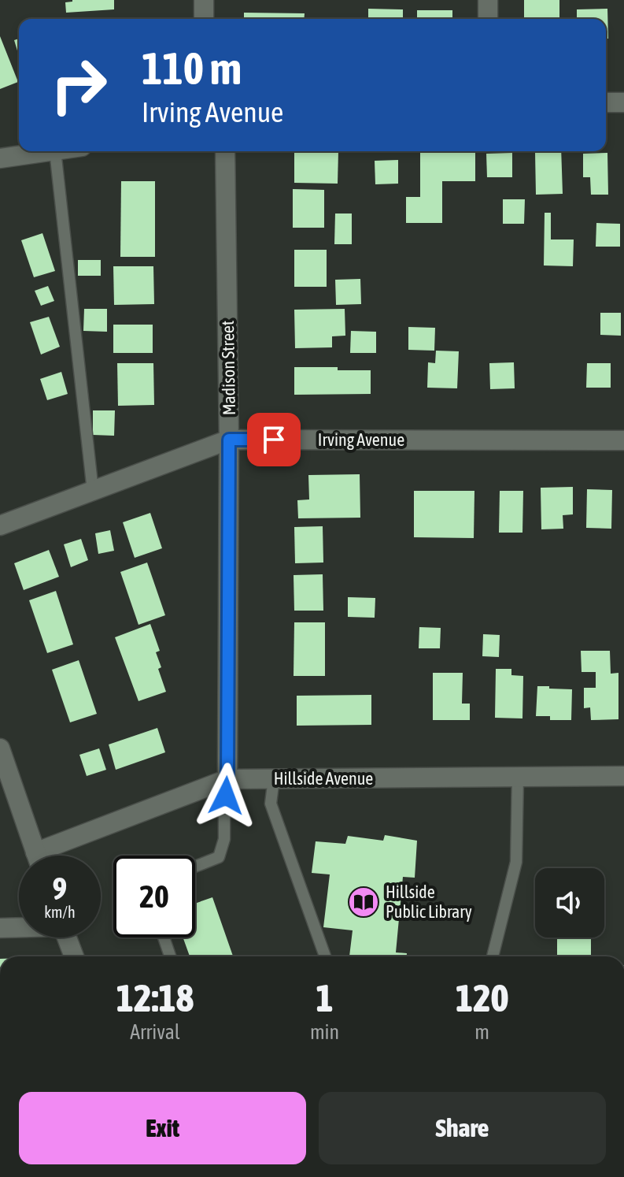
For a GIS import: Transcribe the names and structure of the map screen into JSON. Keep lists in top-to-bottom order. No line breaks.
{"streets":{"street":["Madison Street","Irving Avenue","Hillside Avenue"]},"crossings":[["Madison Street","Irving Avenue"],["Madison Street","Hillside Avenue"]],"places":{"library":["Hillside Public Library"]},"page":{"turn":["110 m","Irving Avenue"],"speed":"9 km/h","limit":"20","eta":["12:18","Arrival","1","min","120","m"],"buttons":["Exit","Share"]}}
